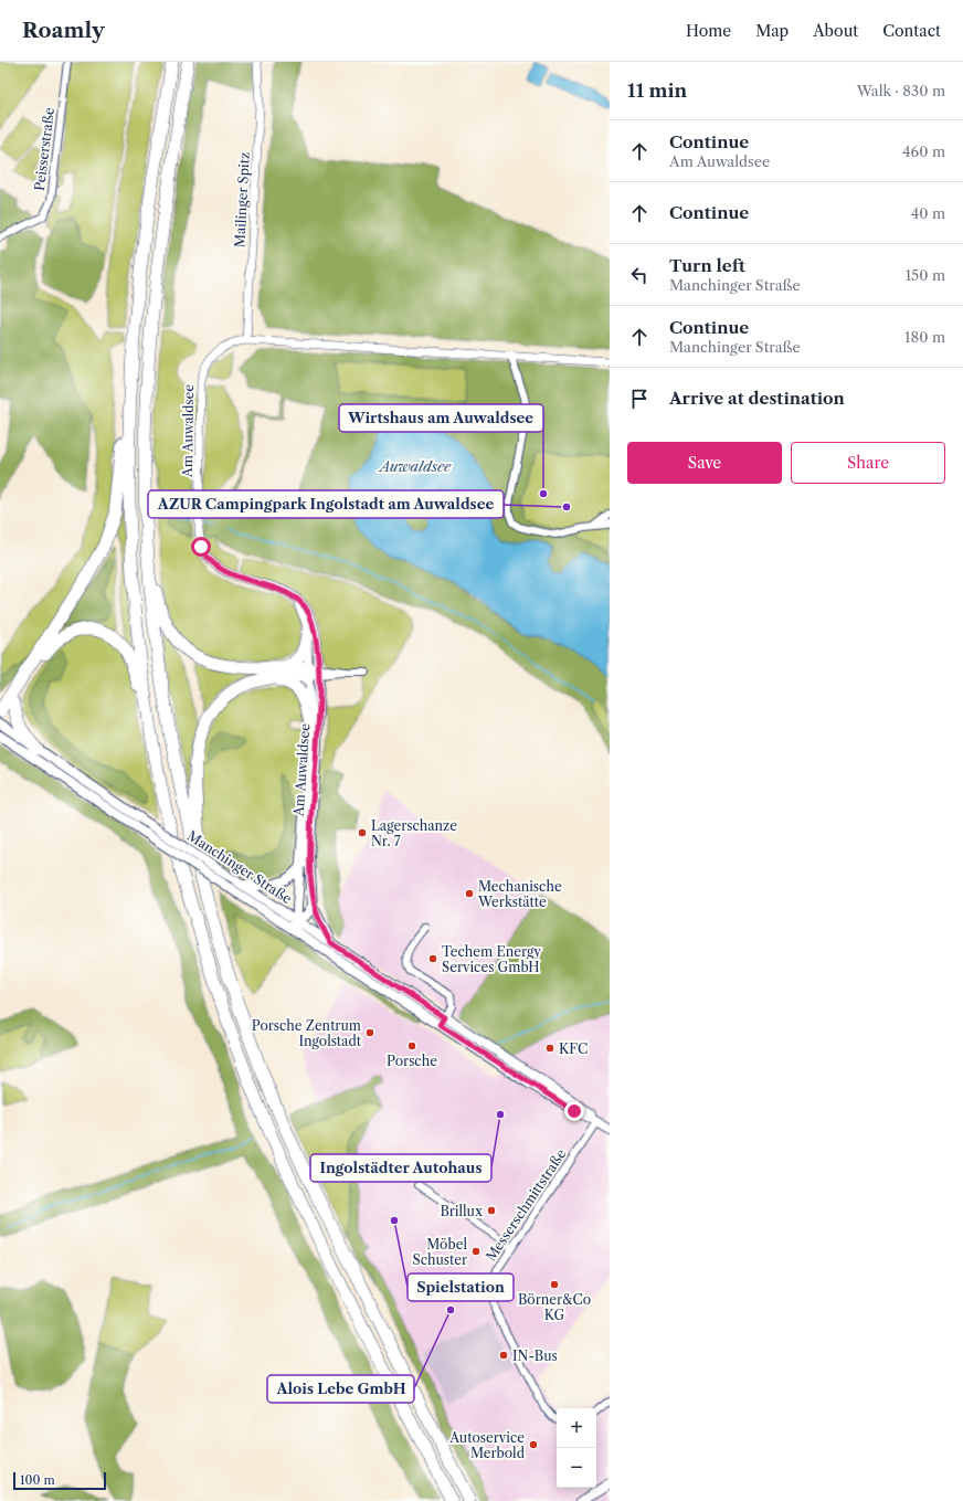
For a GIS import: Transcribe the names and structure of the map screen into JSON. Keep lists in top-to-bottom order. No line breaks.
{"streets":{"main road":["Am Auwaldsee","Manchinger Straße"],"street":["Peisserstraße","Mailinger Spitz","Messerschmittstraße"]},"crossings":[["Mailinger Spitz","Am Auwaldsee"],["Am Auwaldsee","Manchinger Straße"],["Manchinger Straße","Messerschmittstraße"]],"water":["Auwaldsee"],"places":["Wirtshaus am Auwaldsee","AZUR Campingpark Ingolstadt am Auwaldsee","Lagerschanze Nr. 7","Mechanische Werkstätte","Techem Energy Services GmbH","Porsche Zentrum Ingolstadt","Porsche","KFC","Ingolstädter Autohaus","Brillux","Spielstation","Möbel Schuster","Börner&Co KG","Alois Lebe GmbH","IN-Bus","Autoservice Merbold"],"scale_bar":"100 m","page":{"header":"Roamly","nav":["Home","Map","About","Contact"],"heading":["11 min","Walk · 830 m"],"list":[["Continue","Am Auwaldsee","460 m"],["Continue","40 m"],["Turn left","Manchinger Straße","150 m"],["Continue","Manchinger Straße","180 m"],"Arrive at destination"],"buttons":["Save","Share"],"map_buttons":["+","−"],"scale":"100 m"}}
